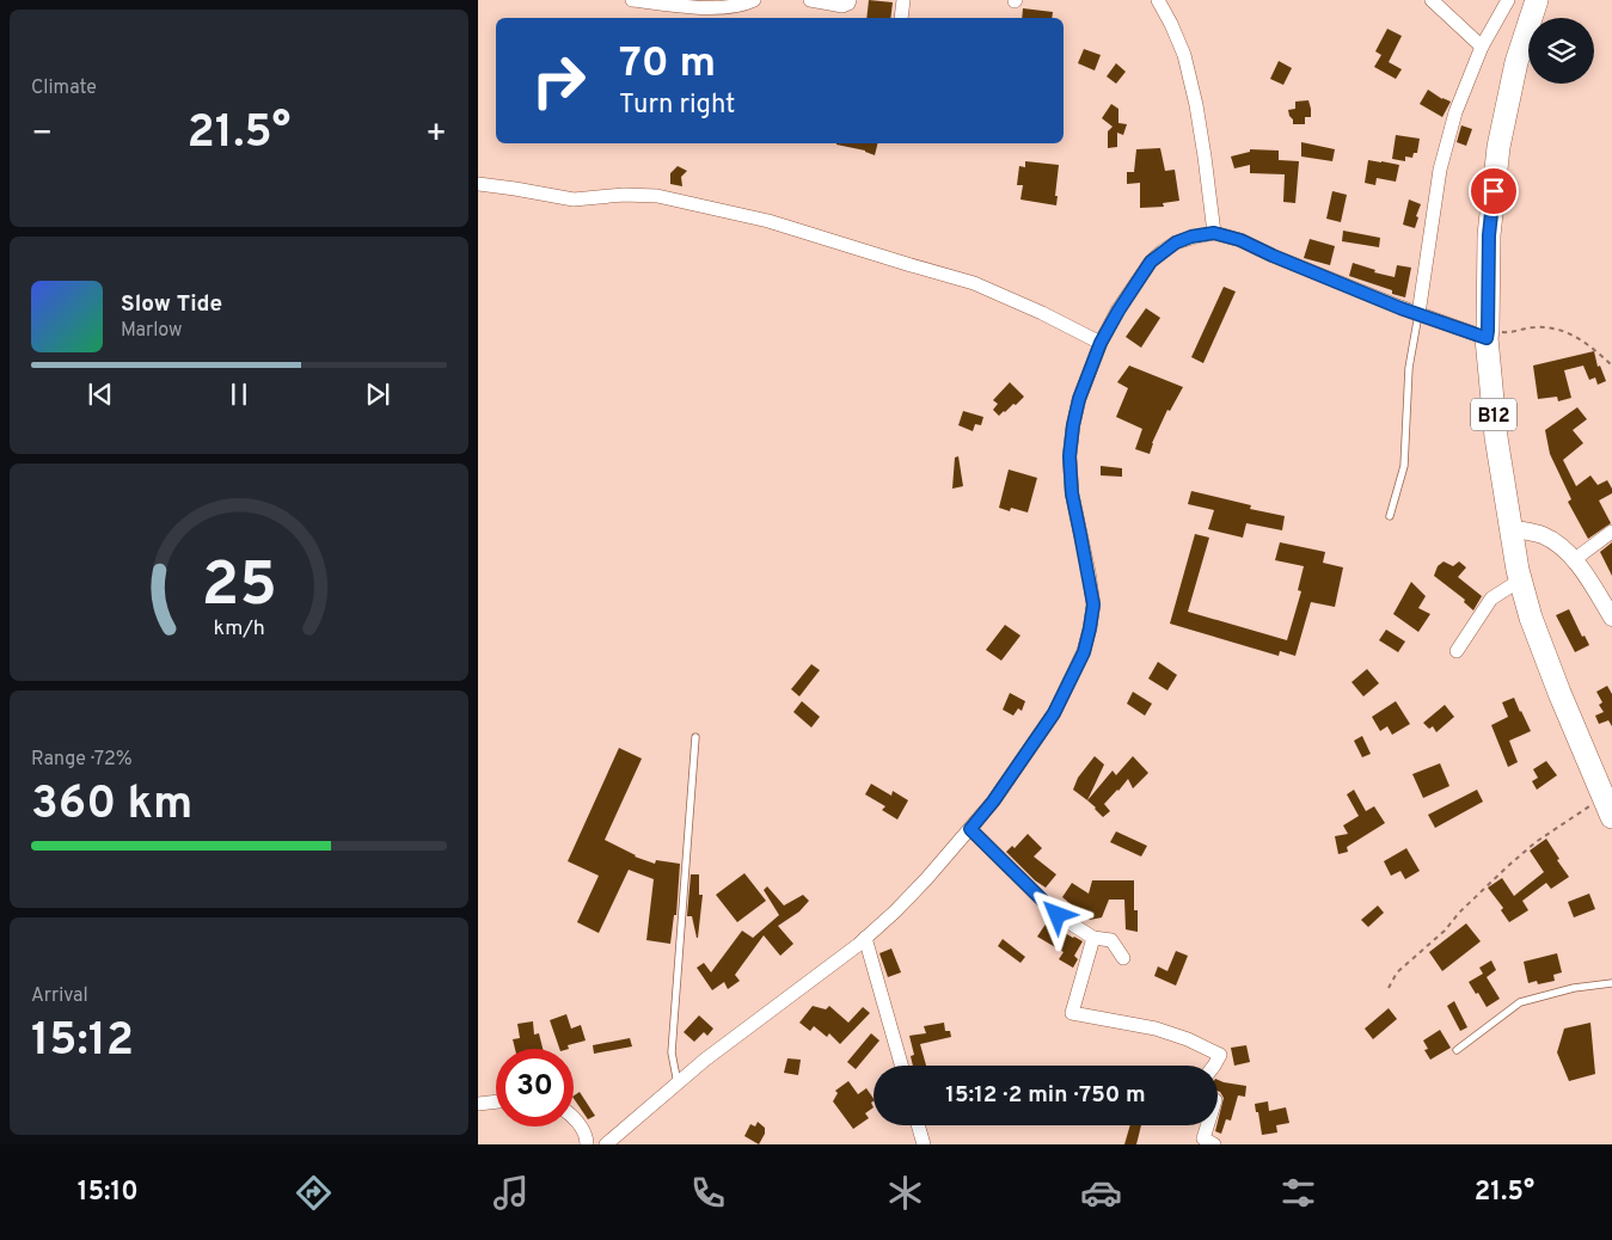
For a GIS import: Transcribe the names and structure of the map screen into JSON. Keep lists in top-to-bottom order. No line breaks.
{"streets":{"highway":["B12"]},"page":{"tile":["Climate",["Range · 72%","360 km"],["Arrival","15:12"]],"turn":["70 m","Turn right"],"heat":["−","21.5°","+"],"song":["Slow Tide","Marlow"],"limit":"30","trip":"15:12 · 2 min · 750 m","tabs":["15:10","21.5°"],"gauge":["25","km/h"]}}
